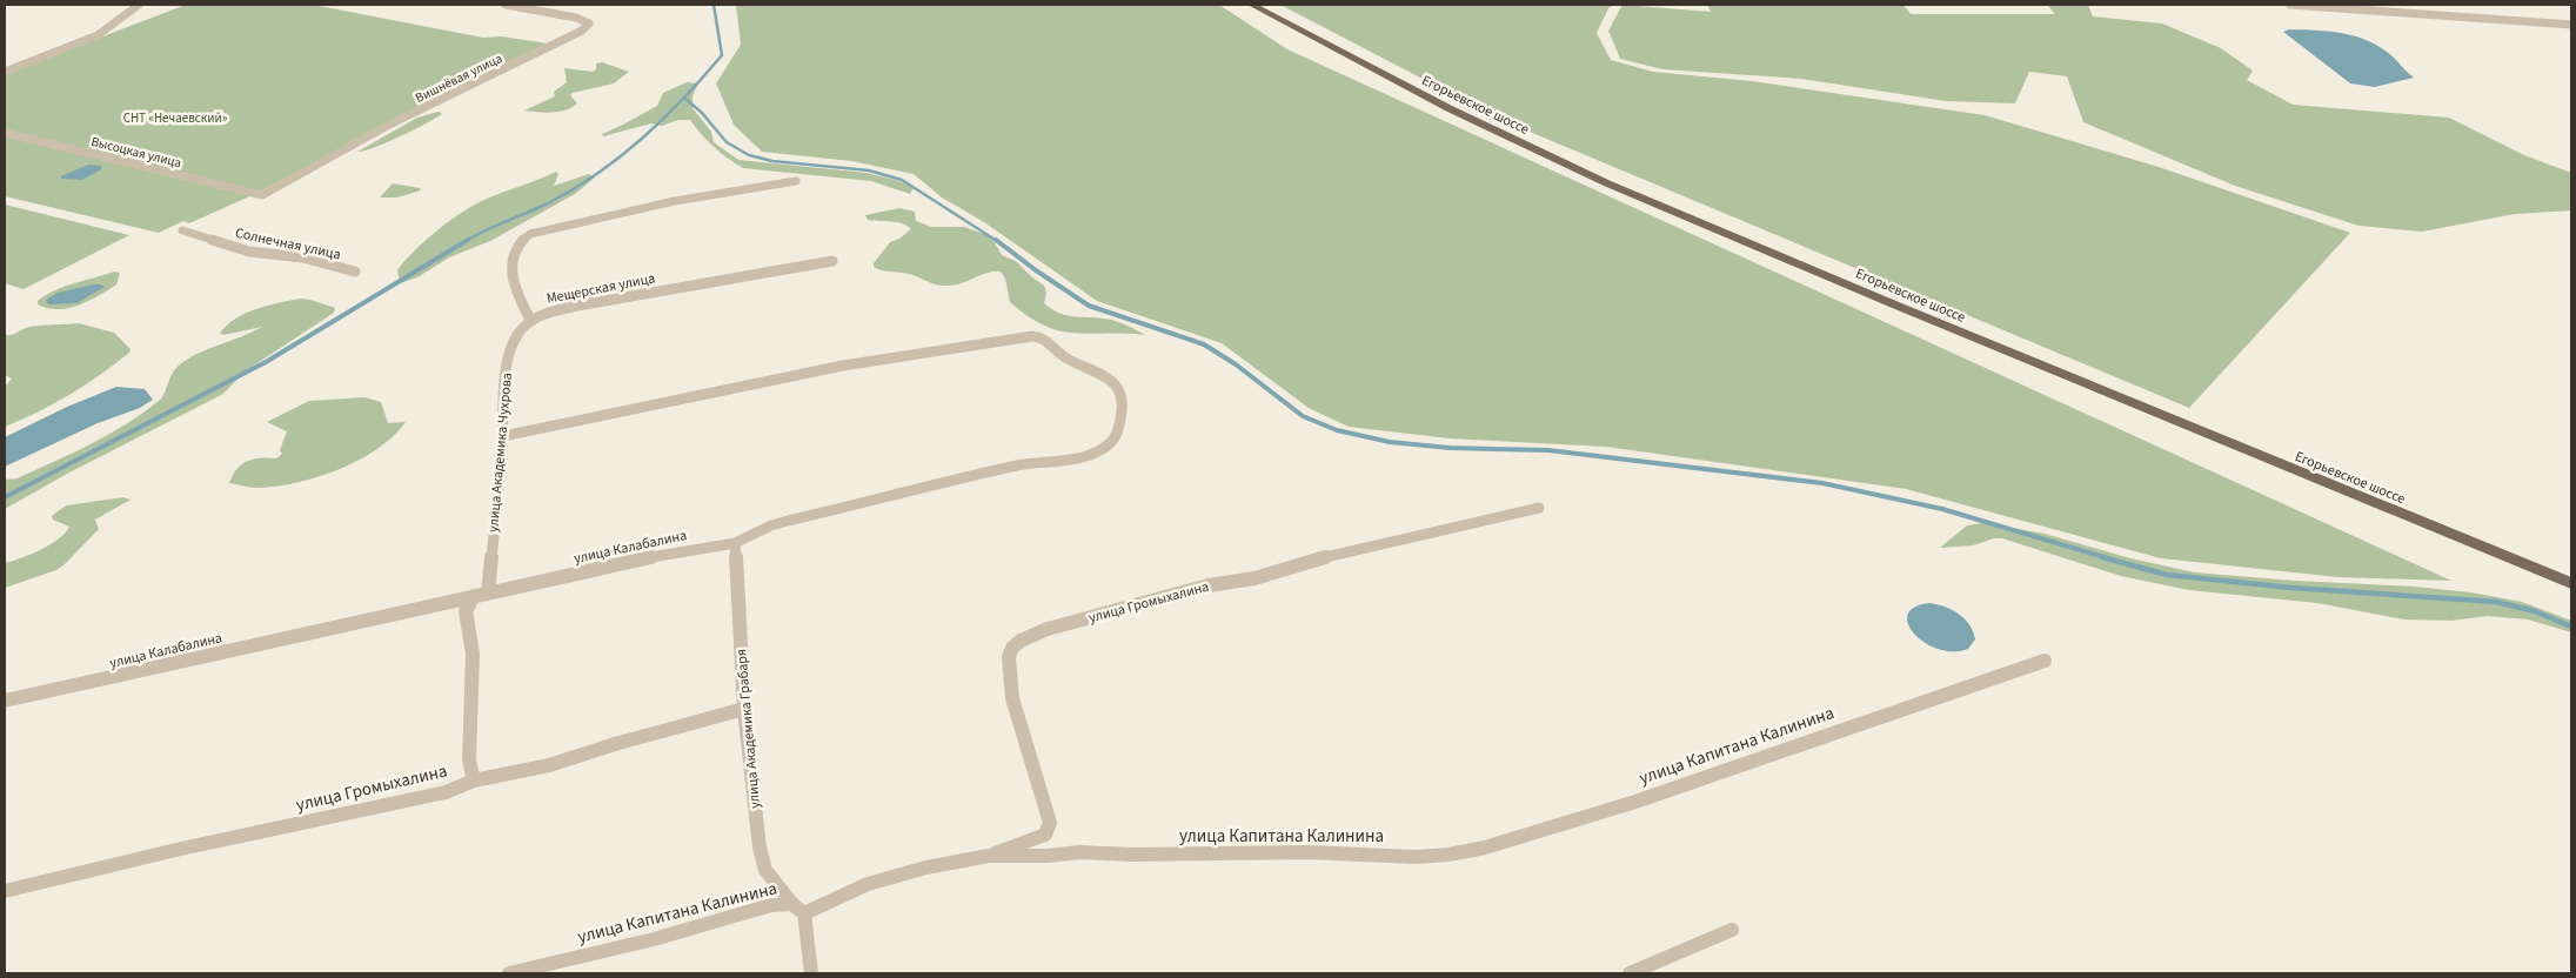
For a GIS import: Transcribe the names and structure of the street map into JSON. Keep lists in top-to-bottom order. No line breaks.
{"streets":{"main road":["Егорьевское шоссе"],"street":["Вишнёвая улица","Высоцкая улица","Солнечная улица","Мещерская улица","улица Академика Чухрова","улица Калабалина","улица Громыхалина","улица Академика Грабаря","улица Капитана Калинина"]},"crossings":[["Вишнёвая улица","Высоцкая улица"],["Мещерская улица","улица Академика Чухрова"],["улица Академика Чухрова","улица Калабалина"],["улица Калабалина","улица Академика Грабаря"],["улица Громыхалина","улица Академика Грабаря"],["улица Громыхалина","улица Капитана Калинина"],["улица Академика Грабаря","улица Капитана Калинина"]],"parks":["СНТ «Нечаевский»"]}
